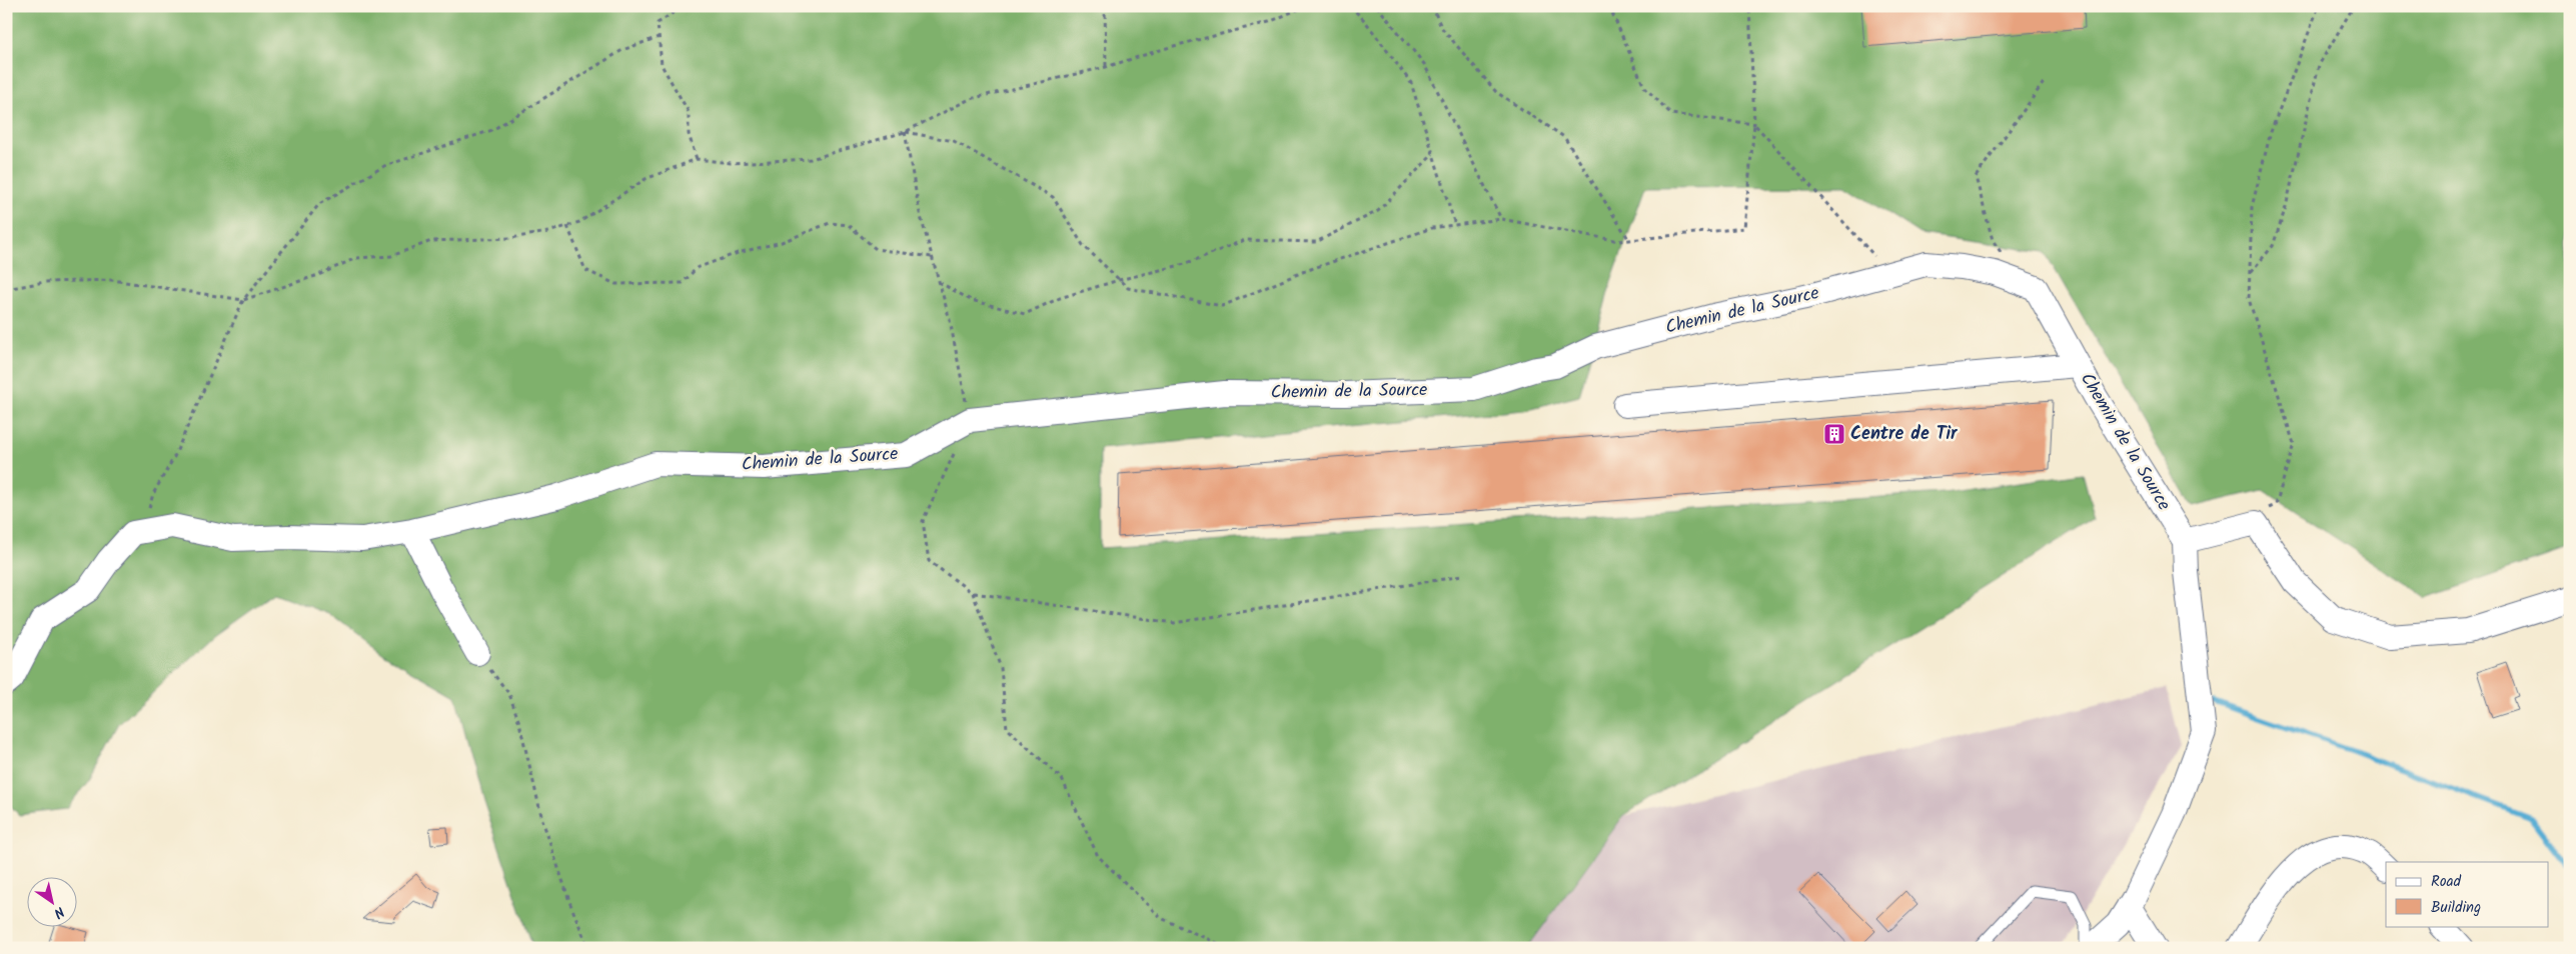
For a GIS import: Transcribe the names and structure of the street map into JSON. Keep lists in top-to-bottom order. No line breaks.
{"streets":{"street":["Chemin de la Source"]},"places":{"building":["Centre de Tir"]},"legend":["Road","Building"],"north":"bottom right"}
